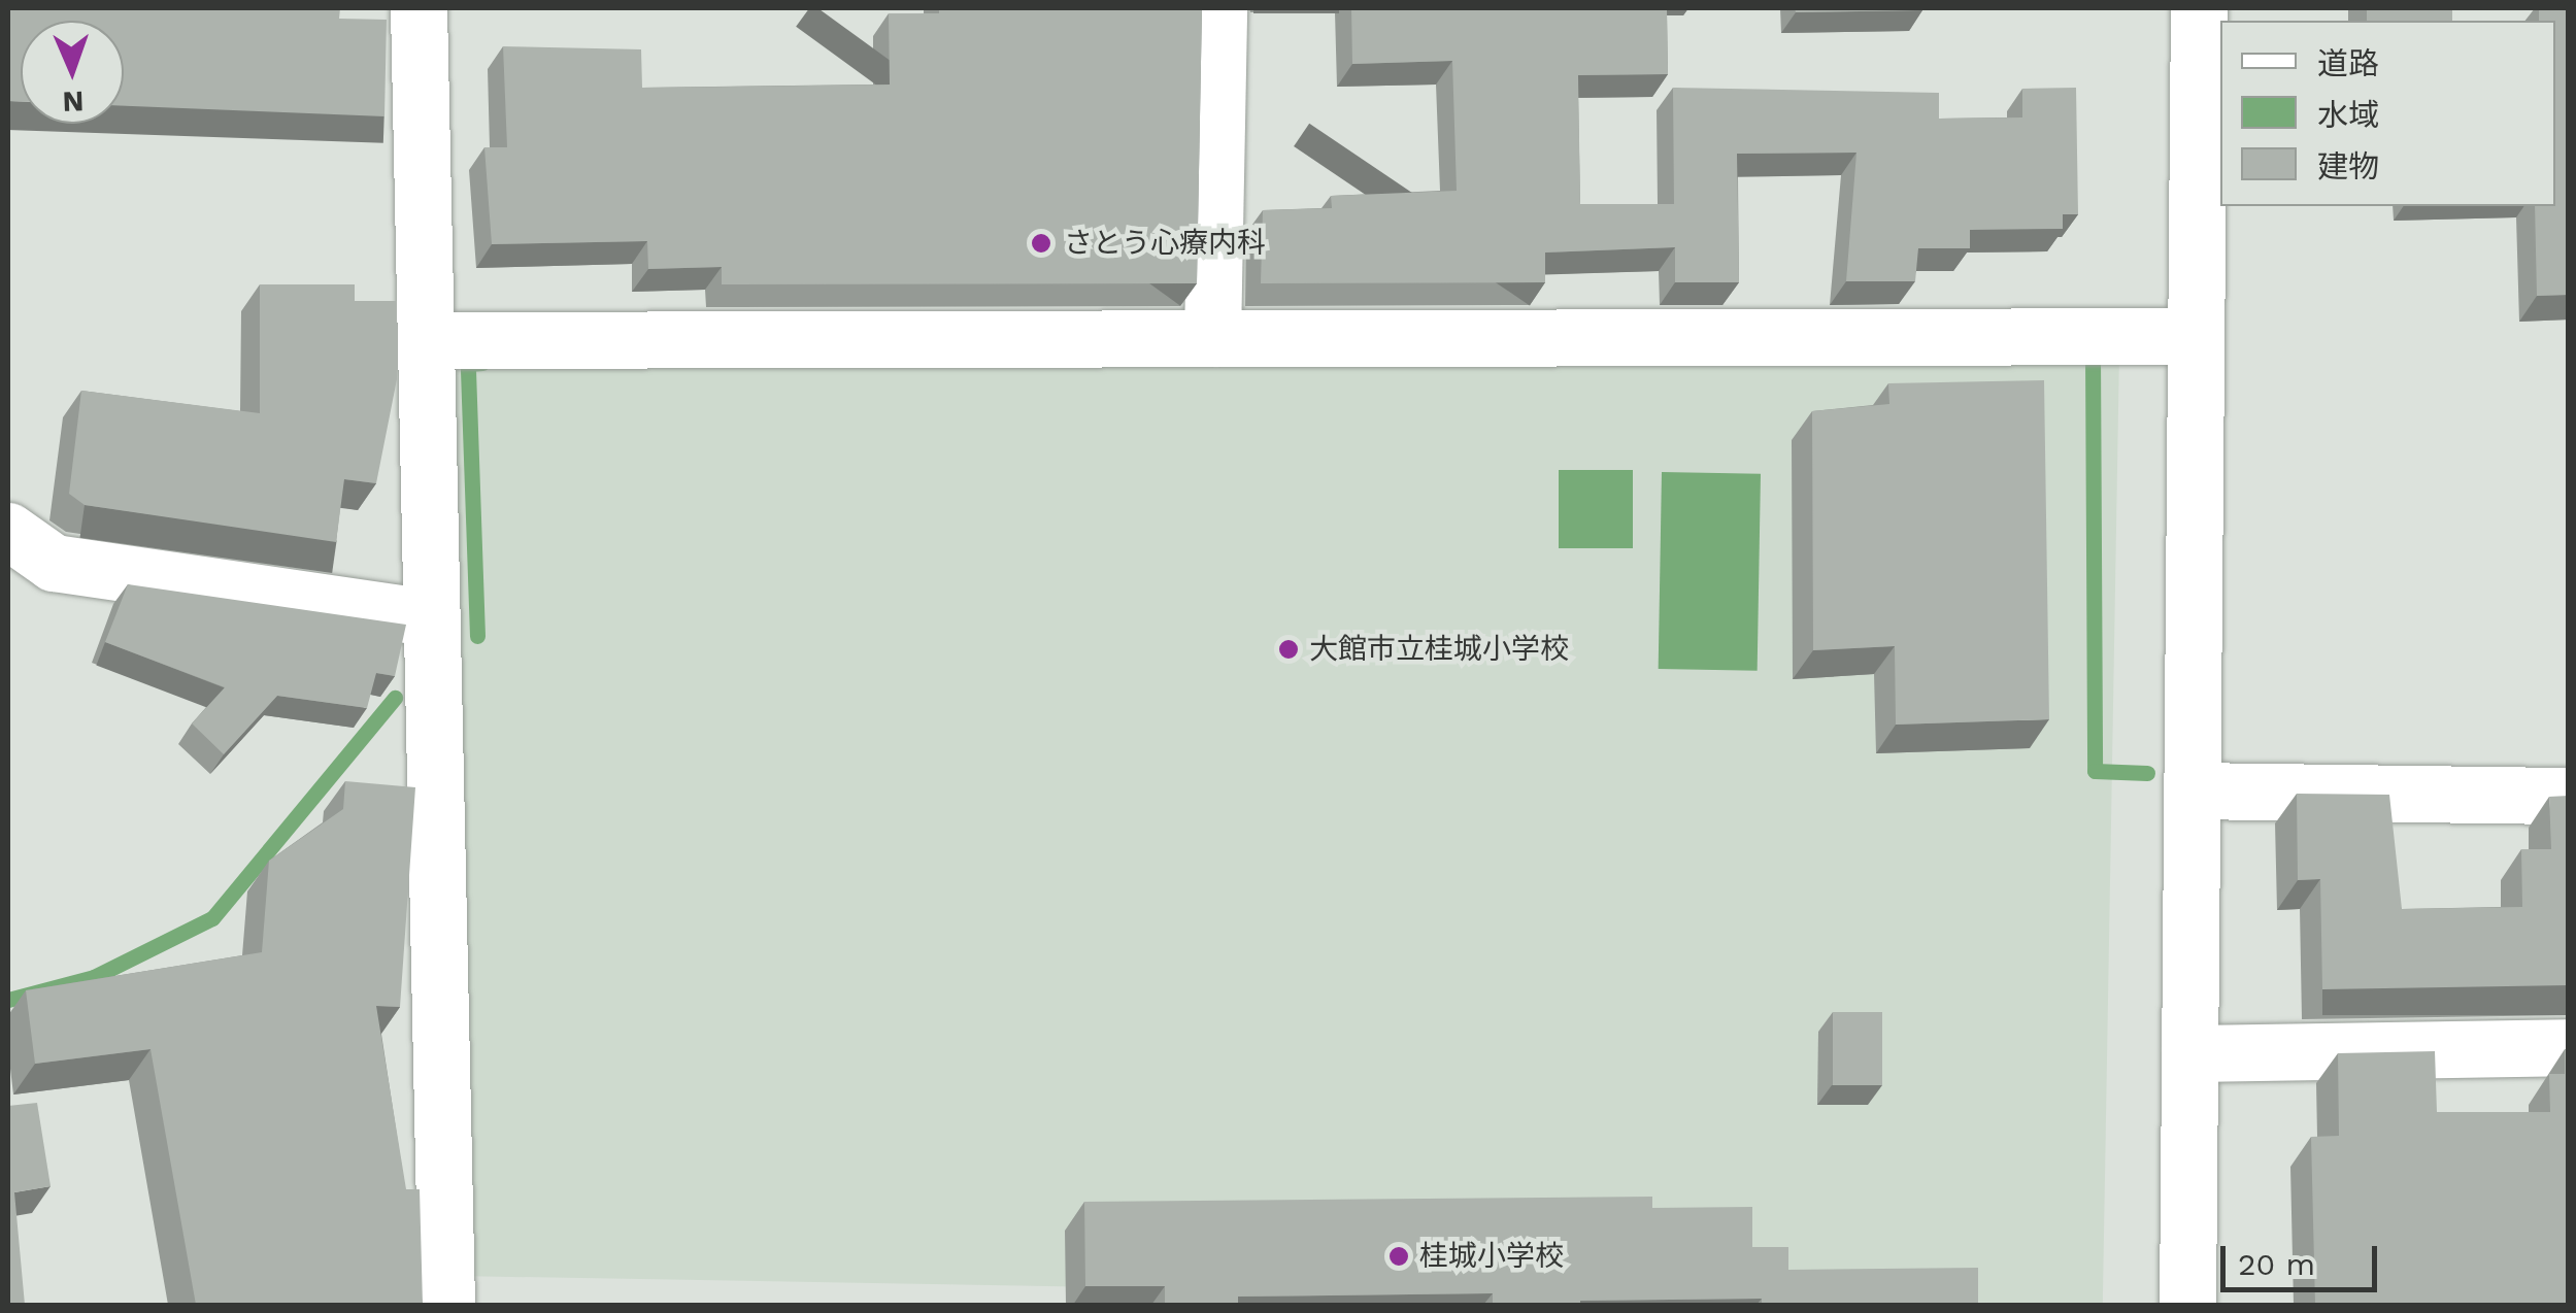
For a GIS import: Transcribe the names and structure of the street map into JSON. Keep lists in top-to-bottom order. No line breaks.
{"places":["さとう心療内科","大館市立桂城小学校","桂城小学校"],"legend":["道路","水域","建物"],"scale_bar":"20 m","north":"bottom"}
